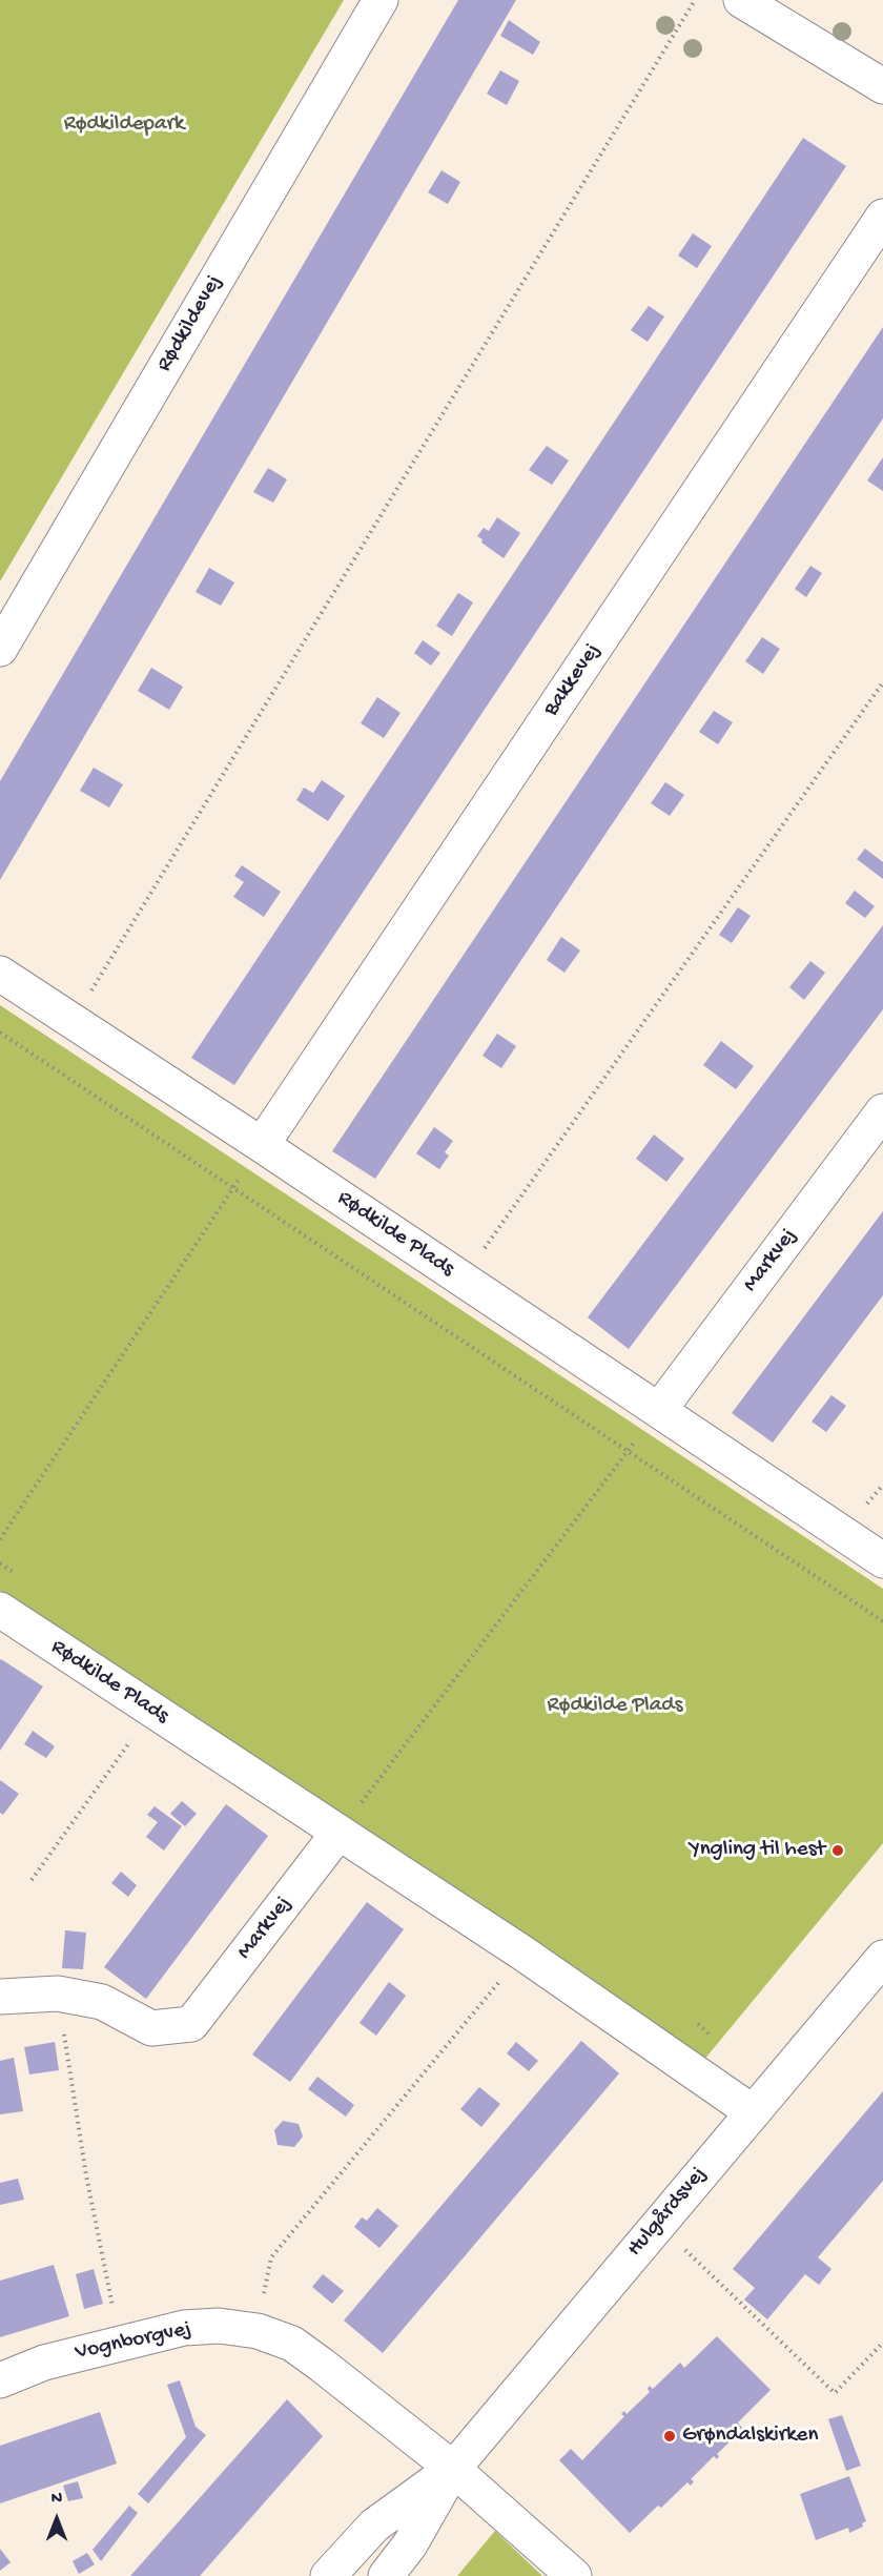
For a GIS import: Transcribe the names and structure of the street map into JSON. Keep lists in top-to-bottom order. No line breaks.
{"streets":{"street":["Rødkildevej","Bakkevej","Rødkilde Plads","Markvej","Hulgårdsvej","Vognborgvej"]},"crossings":[["Bakkevej","Rødkilde Plads"],["Rødkilde Plads","Markvej"],["Rødkilde Plads","Hulgårdsvej"],["Hulgårdsvej","Vognborgvej"]],"parks":["Rødkildepark","Rødkilde Plads"],"places":["Yngling til hest","Grøndalskirken"],"north":"top"}
